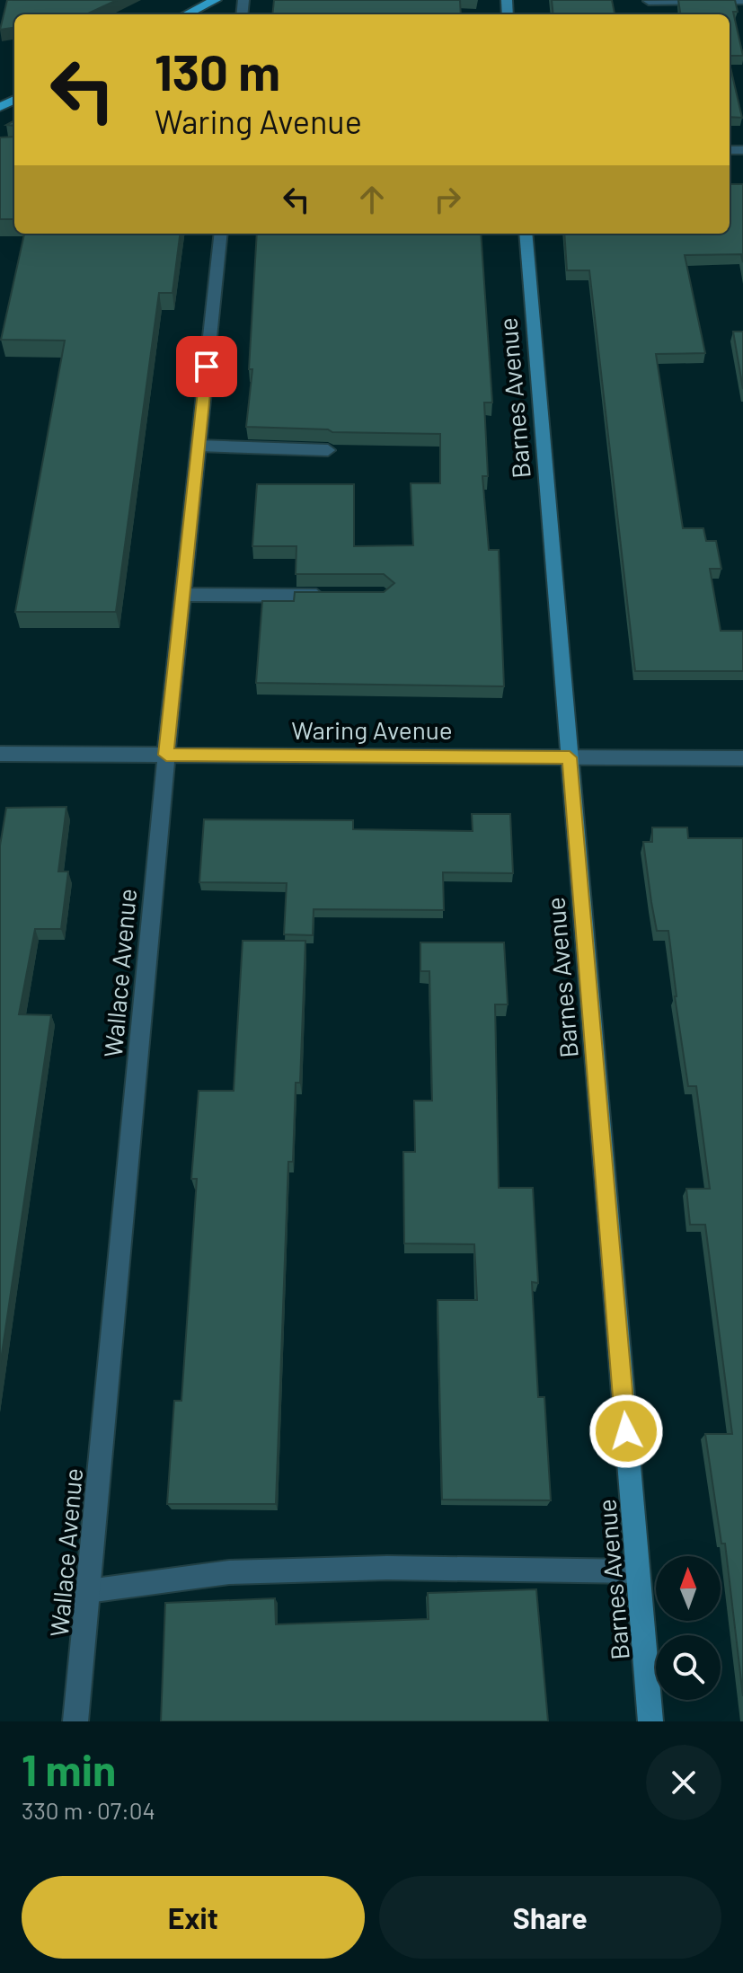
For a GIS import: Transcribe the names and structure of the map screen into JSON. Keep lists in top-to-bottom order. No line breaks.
{"streets":{"street":["Barnes Avenue","Waring Avenue","Wallace Avenue"]},"crossings":[["Barnes Avenue","Waring Avenue"],["Waring Avenue","Wallace Avenue"]],"north":"top","page":{"turn":["130 m","Waring Avenue"],"heading":["1 min","330 m · 07:04"],"buttons":["Exit","Share"]}}
